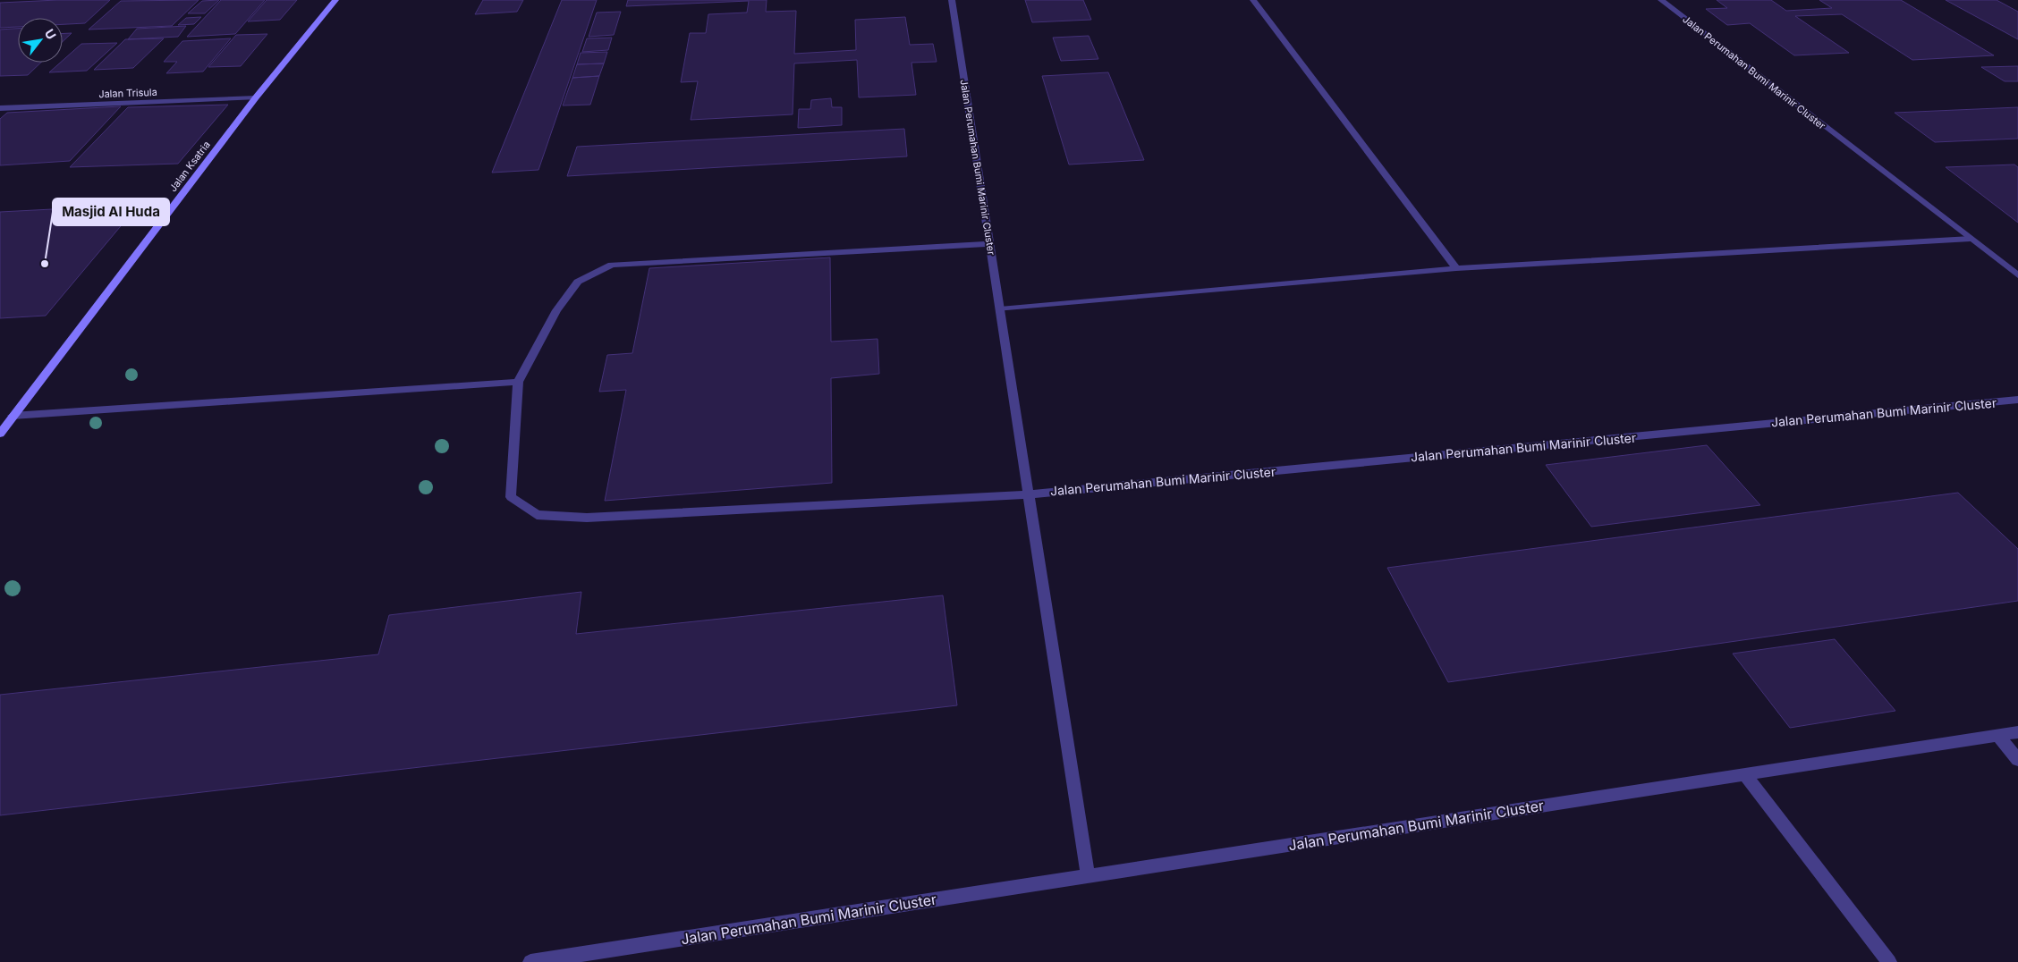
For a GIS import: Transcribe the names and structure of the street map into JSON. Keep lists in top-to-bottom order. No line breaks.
{"streets":{"street":["Jalan Perumahan Bumi Marinir Cluster","Jalan Trisula","Jalan Ksatria"]},"crossings":[["Jalan Trisula","Jalan Ksatria"]],"places":["Masjid Al Huda"],"north":"top right"}
